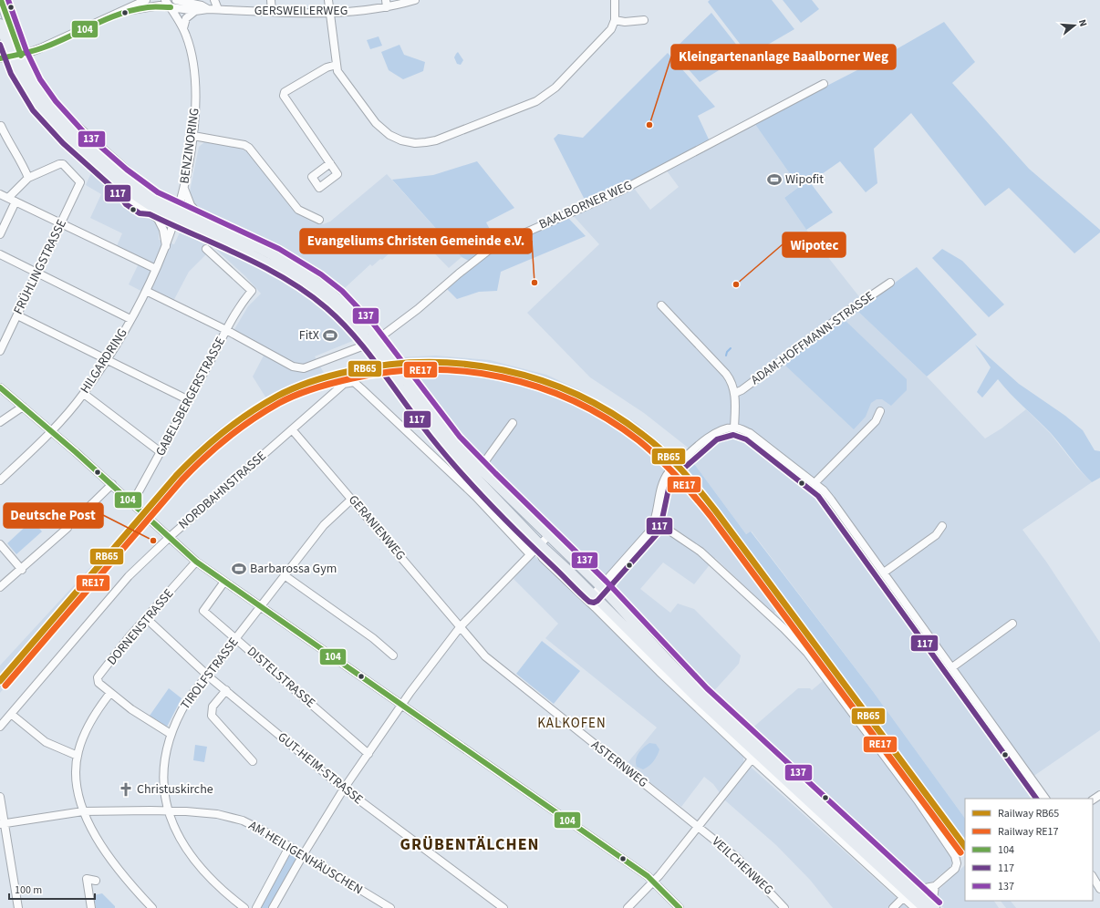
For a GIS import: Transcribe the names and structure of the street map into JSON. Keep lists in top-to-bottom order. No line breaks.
{"streets":{"street":["GERSWEILERWEG","BENZINORING","BAALBORNER WEG","FRÜHLINGSTRASSE","ADAM-HOFFMANN-STRASSE","HILGARDRING","GABELSBERGERSTRASSE","NORDBAHNSTRASSE","GERANIENWEG","DORNENSTRASSE","TIROLFSTRASSE","DISTELSTRASSE","ASTERNWEG","GUT-HEIM-STRASSE","AM HEILIGENHÄUSCHEN","VEILCHENWEG"]},"crossings":[["GERSWEILERWEG","BENZINORING"],["BENZINORING","HILGARDRING"],["BAALBORNER WEG","HILGARDRING"],["BAALBORNER WEG","GABELSBERGERSTRASSE"],["NORDBAHNSTRASSE","GERANIENWEG"],["GERANIENWEG","TIROLFSTRASSE"],["GERANIENWEG","ASTERNWEG"],["DORNENSTRASSE","TIROLFSTRASSE"],["DORNENSTRASSE","GUT-HEIM-STRASSE"],["TIROLFSTRASSE","DISTELSTRASSE"],["TIROLFSTRASSE","GUT-HEIM-STRASSE"],["TIROLFSTRASSE","AM HEILIGENHÄUSCHEN"],["ASTERNWEG","VEILCHENWEG"]],"districts":["KALKOFEN","GRÜBENTÄLCHEN"],"places":{"other":["Kleingartenanlage Baalborner Weg","Evangeliums Christen Gemeinde e.V.","Wipotec","Deutsche Post"],"sports":["Wipofit","FitX","Barbarossa Gym"],"church":["Christuskirche"]},"lines":["transit line 104","transit line 137","transit line 117","rail line RB65","rail line RE17"],"legend":["Railway RB65","Railway RE17","104","117","137"],"scale_bar":"100 m","north":"right"}
